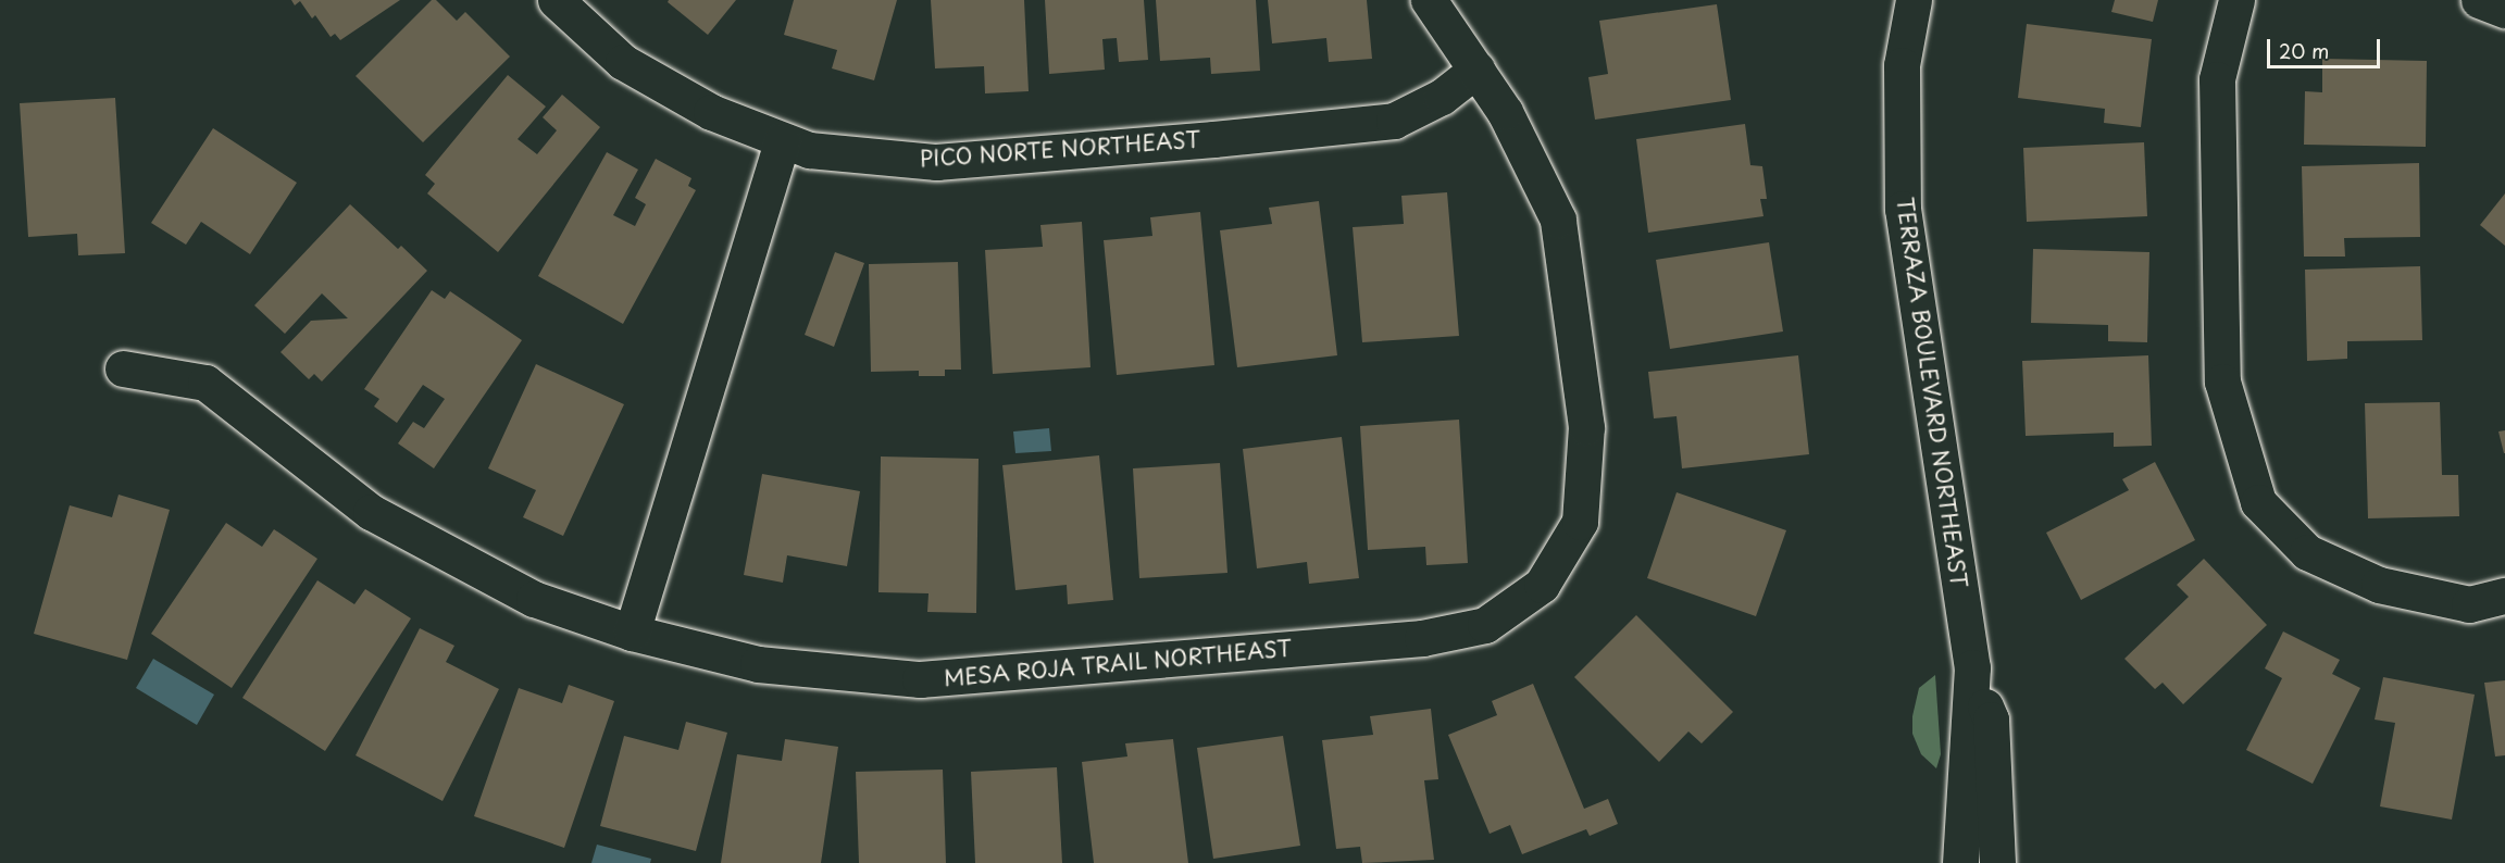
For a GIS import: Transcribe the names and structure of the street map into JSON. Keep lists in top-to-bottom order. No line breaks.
{"streets":{"street":["PICO NORTE NORTHEAST","TERRAZA BOULEVARD NORTHEAST","MESA ROJA TRAIL NORTHEAST"]},"crossings":[["PICO NORTE NORTHEAST","MESA ROJA TRAIL NORTHEAST"]],"scale_bar":"20 m"}
